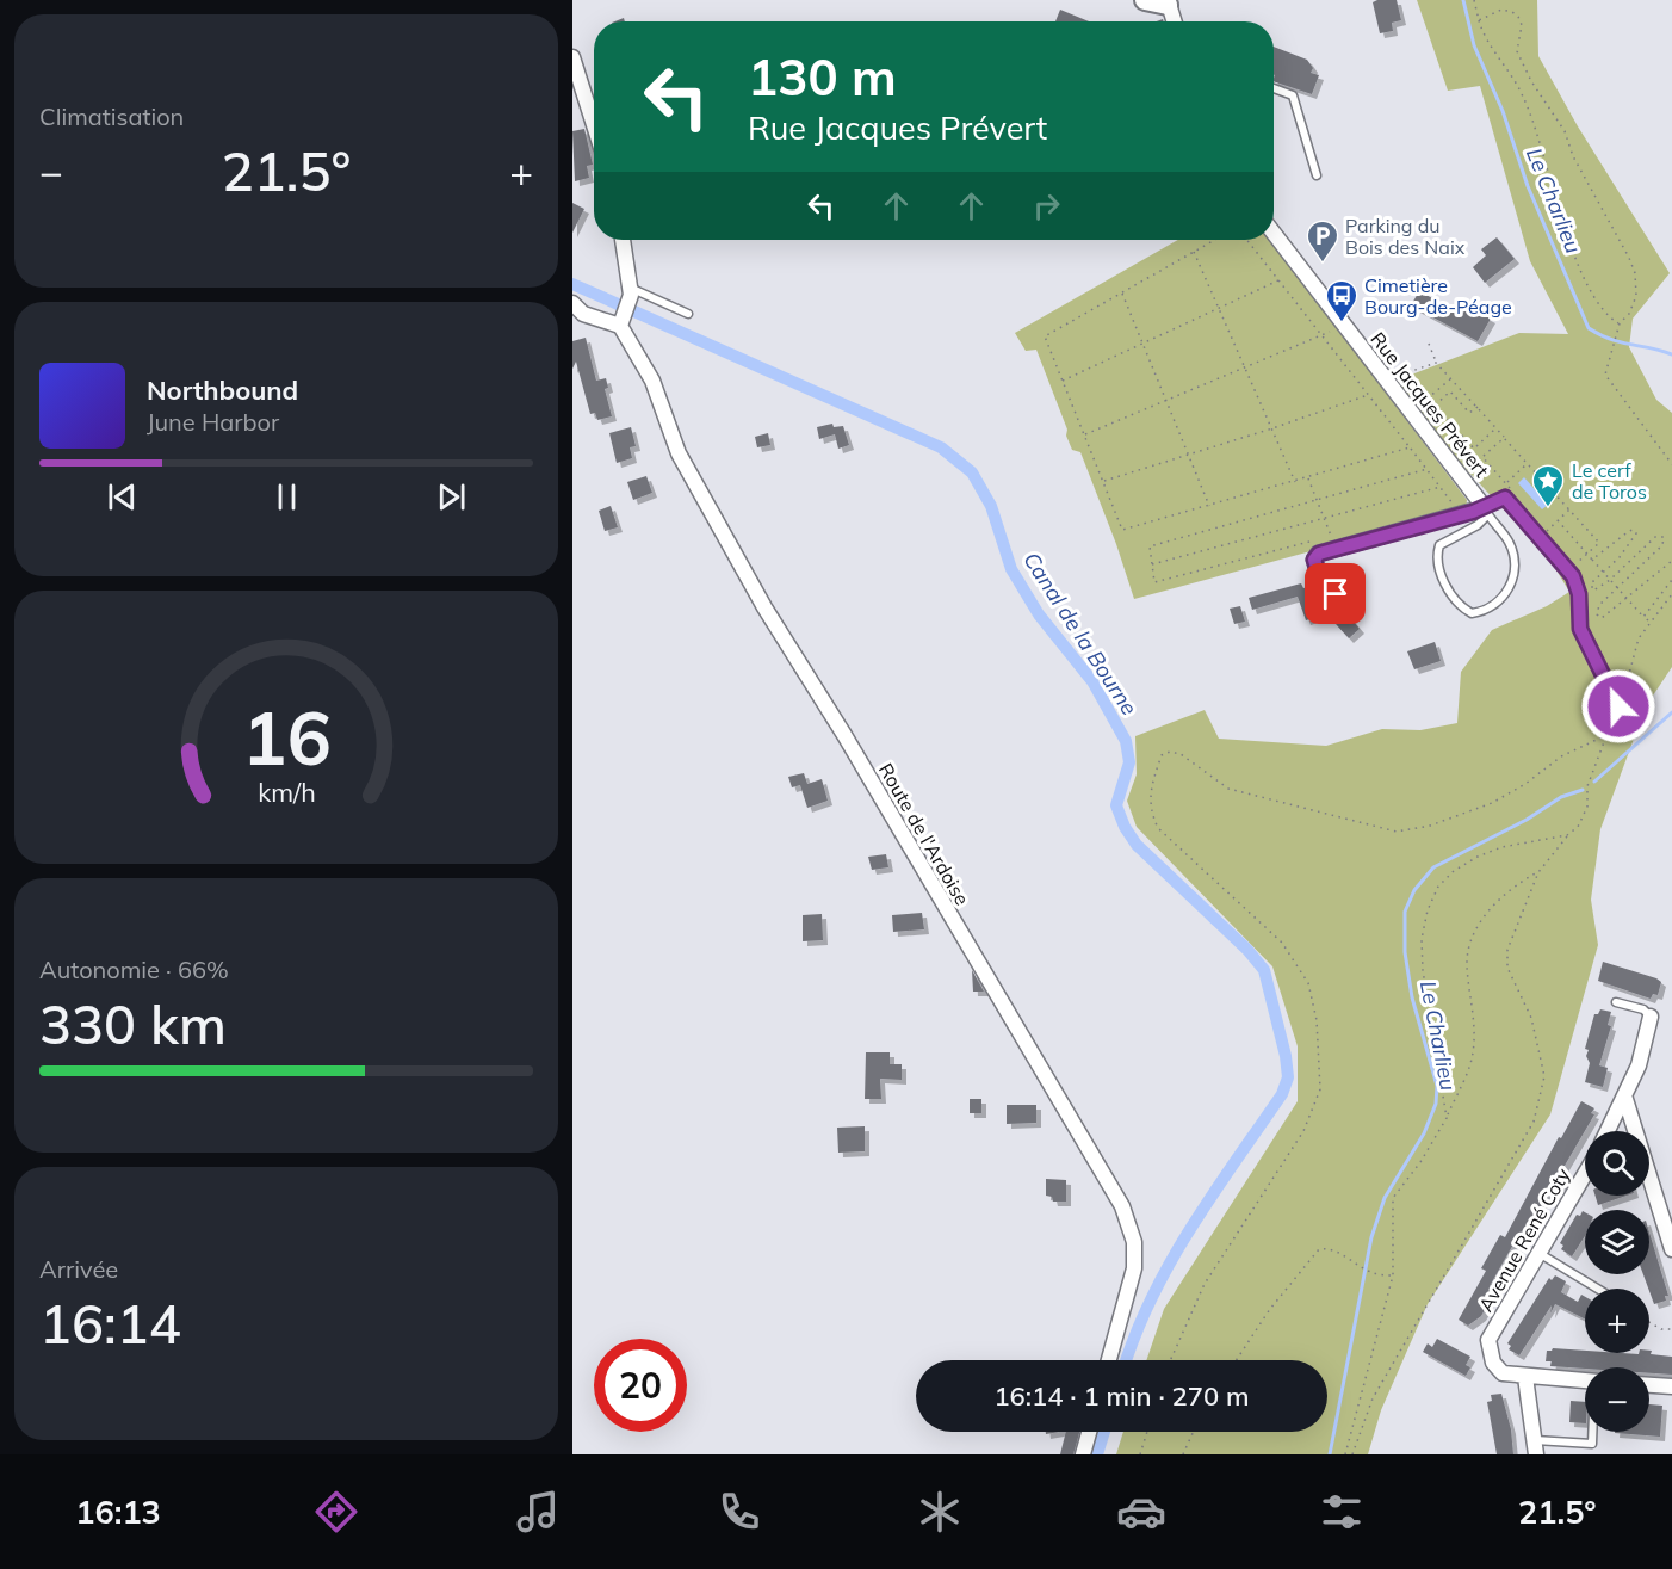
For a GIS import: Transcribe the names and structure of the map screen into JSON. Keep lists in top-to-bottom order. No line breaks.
{"streets":{"street":["Rue Jacques Prévert","Route de l'Ardoise","Avenue René Coty"]},"water":["Le Charlieu","Canal de la Bourne"],"places":{"parking":["Parking du Bois des Naix"],"bus stop":["Cimetière Bourg-de-Péage"],"place":["Le cerf de Toros"]},"page":{"tile":["Climatisation",["Autonomie · 66%","330 km"],["Arrivée","16:14"]],"turn":["130 m","Rue Jacques Prévert"],"heat":["−","21.5°","+"],"song":["Northbound","June Harbor"],"map_buttons":["+","−"],"limit":"20","trip":"16:14 · 1 min · 270 m","tabs":["16:13","21.5°"],"gauge":["16","km/h"]}}
